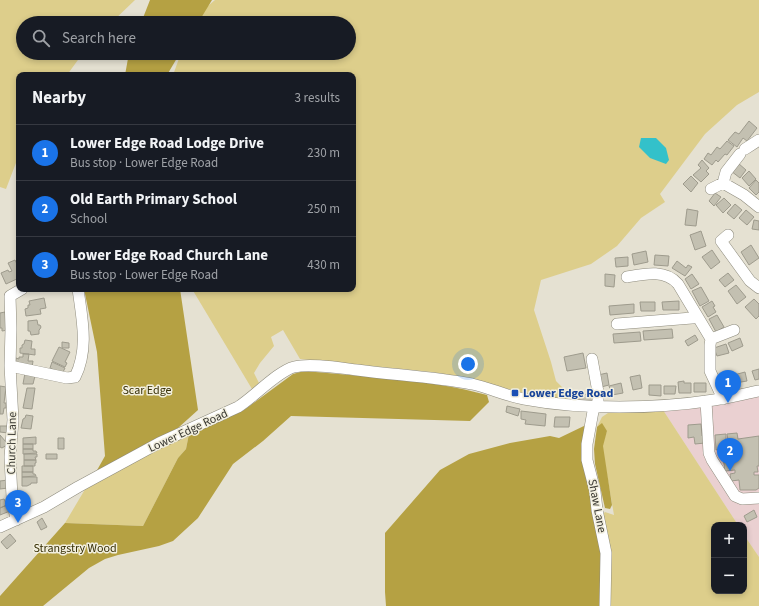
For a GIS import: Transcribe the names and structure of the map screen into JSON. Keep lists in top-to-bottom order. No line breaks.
{"streets":{"street":["Lower Edge Road","Church Lane","Shaw Lane"]},"crossings":[["Lower Edge Road","Church Lane"],["Lower Edge Road","Shaw Lane"]],"parks":["Scar Edge","Strangstry Wood"],"places":{"transit":["Lower Edge Road"]},"page":{"search":"Search here","heading":["Nearby","3 results"],"list":[{"mark":"1","name":"Lower Edge Road Lodge Drive","note":"Bus stop · Lower Edge Road","value":"230 m"},{"mark":"2","name":"Old Earth Primary School","note":"School","value":"250 m"},{"mark":"3","name":"Lower Edge Road Church Lane","note":"Bus stop · Lower Edge Road","value":"430 m"}],"pins":["1","2","3"],"map_buttons":["+","−"]}}
